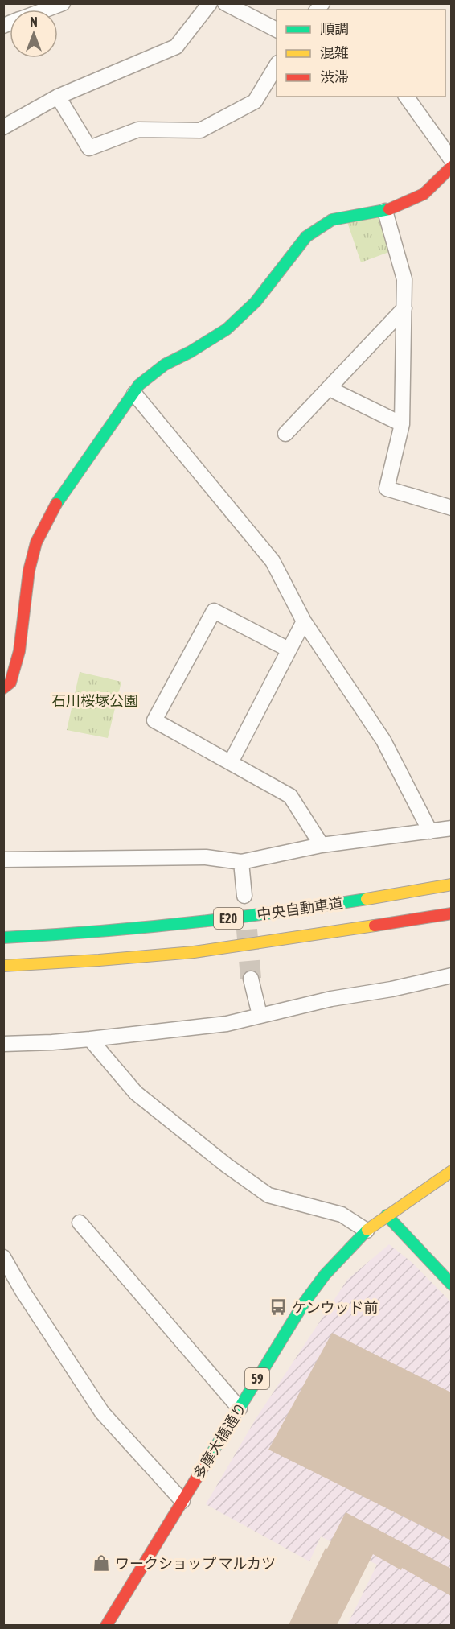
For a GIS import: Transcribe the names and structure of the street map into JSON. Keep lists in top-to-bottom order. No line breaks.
{"streets":{"main road":["中央自動車道","E20","59","多摩大橋通り"]},"parks":["石川桜塚公園"],"places":{"bus stop":["ケンウッド前"],"shop":["ワークショップ マルカツ"]},"legend":["順調","混雑","渋滞"],"north":"top"}
